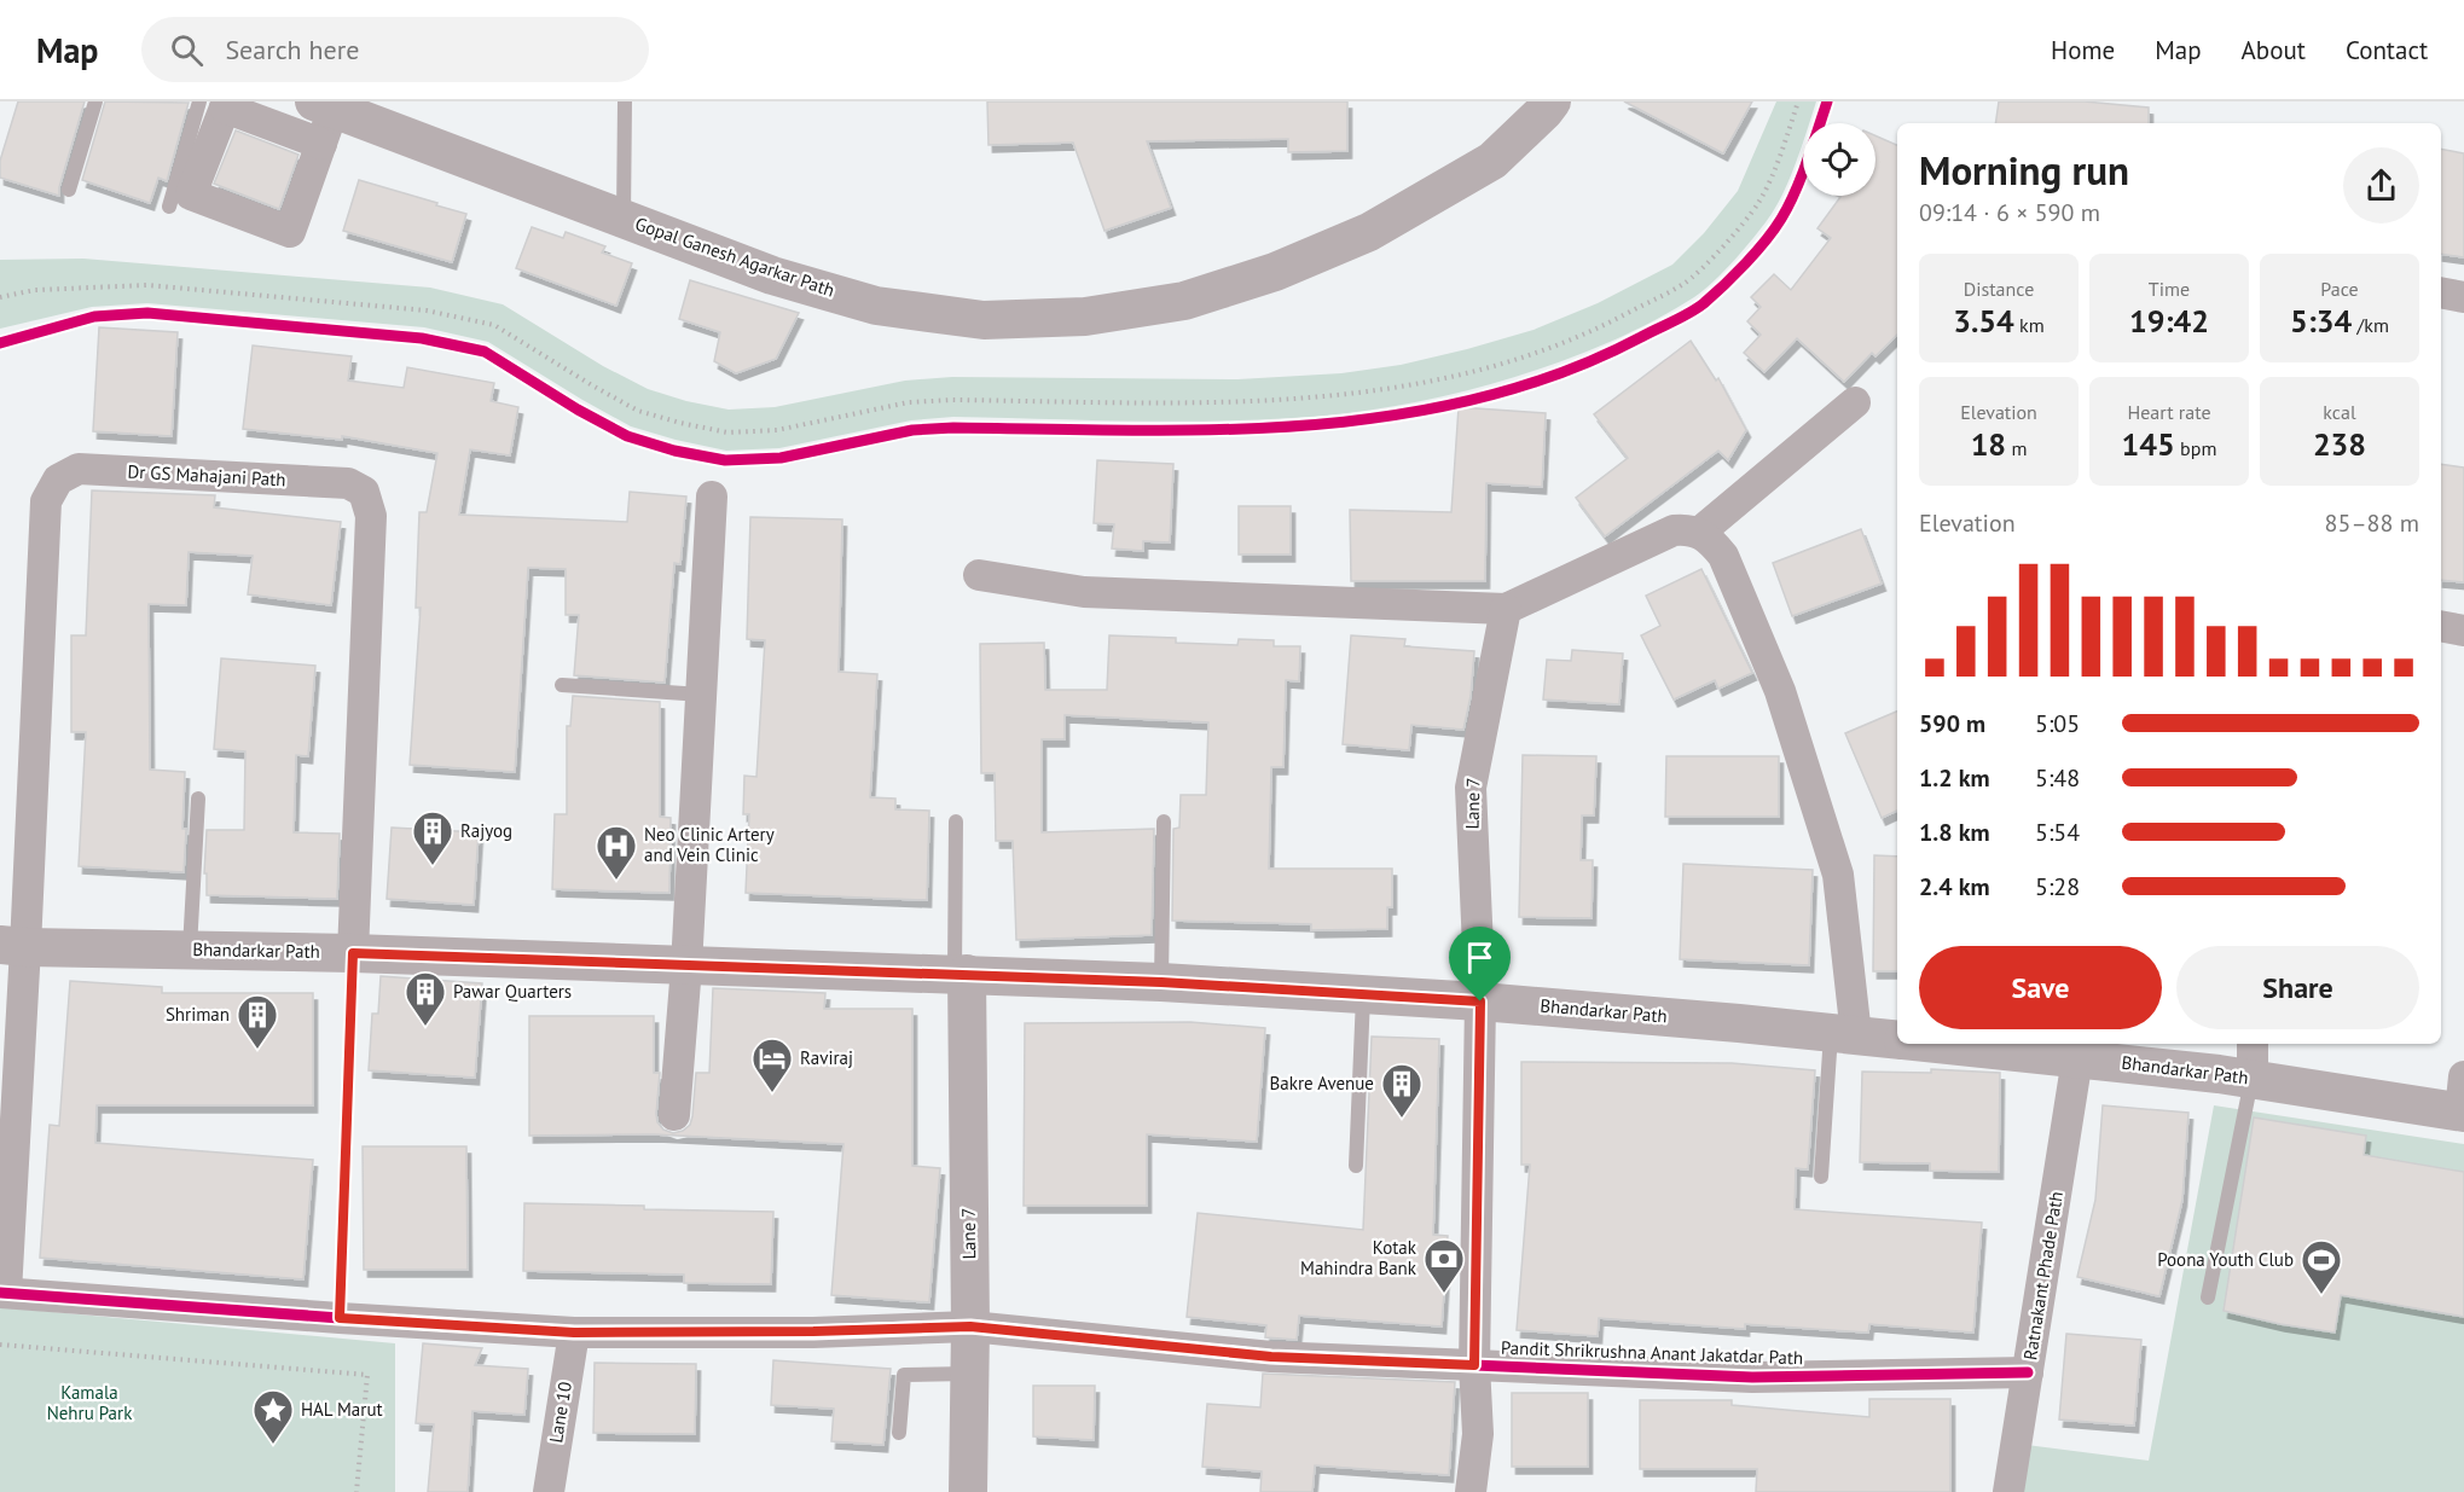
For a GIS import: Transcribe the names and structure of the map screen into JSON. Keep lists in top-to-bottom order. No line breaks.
{"streets":{"street":["Gopal Ganesh Agarkar Path","Dr GS Mahajani Path","Lane 7","Bhandarkar Path","Ratnakant Phade Path","Pandit Shrikrushna Anant Jakatdar Path","Lane 10"]},"crossings":[["Dr GS Mahajani Path","Bhandarkar Path"],["Dr GS Mahajani Path","Pandit Shrikrushna Anant Jakatdar Path"],["Lane 7","Bhandarkar Path"],["Lane 7","Pandit Shrikrushna Anant Jakatdar Path"],["Bhandarkar Path","Ratnakant Phade Path"],["Ratnakant Phade Path","Pandit Shrikrushna Anant Jakatdar Path"],["Pandit Shrikrushna Anant Jakatdar Path","Lane 10"]],"parks":["Kamala Nehru Park"],"places":{"building":["Rajyog","Pawar Quarters","Shriman","Bakre Avenue"],"hospital":["Neo Clinic Artery and Vein Clinic"],"hotel":["Raviraj"],"bank":["Kotak Mahindra Bank"],"sports":["Poona Youth Club"],"place":["HAL Marut"]},"page":{"header":"Map","search":"Search here","nav":["Home","Map","About","Contact"],"heading":["Morning run","09:14 · 6 × 590 m"],"stats":[["Distance","3.54 km"],["Time","19:42"],["Pace","5:34 /km"],["Elevation","18 m"],["Heart rate","145 bpm"],["kcal","238"]],"chart":["Elevation","85–88 m"],"list":[{"name":"590 m","note":"5:05"},{"name":"1.2 km","note":"5:48"},{"name":"1.8 km","note":"5:54"},{"name":"2.4 km","note":"5:28"}],"buttons":["Save","Share"]}}
